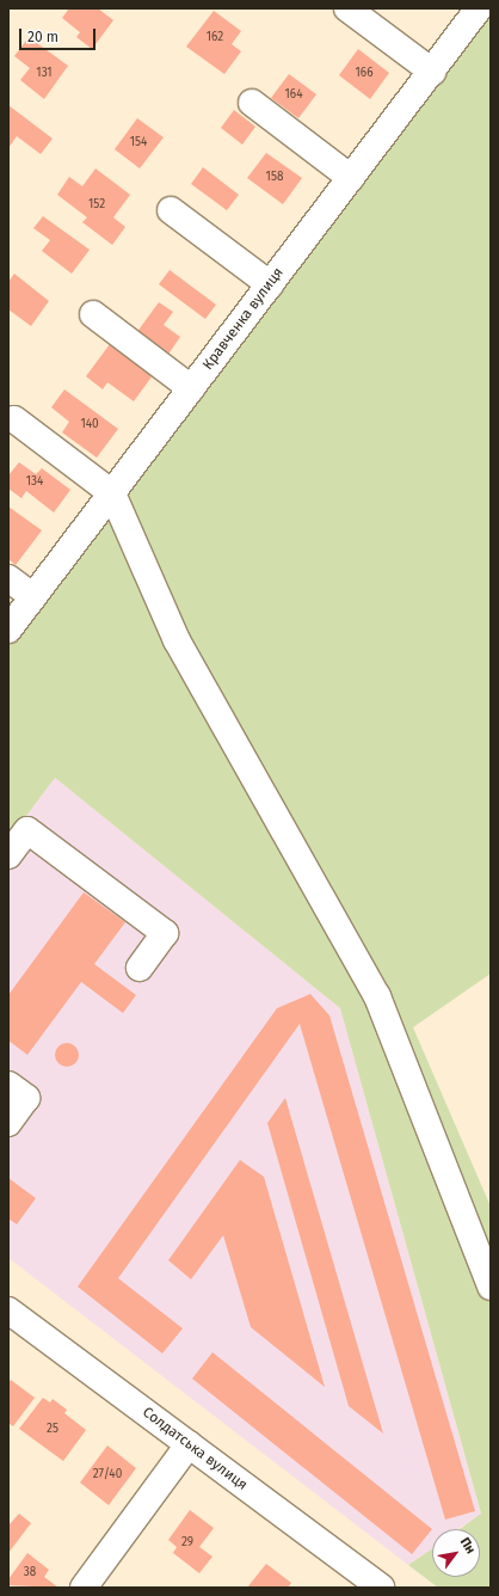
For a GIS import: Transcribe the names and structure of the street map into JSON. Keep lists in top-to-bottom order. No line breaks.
{"streets":{"street":["Кравченка вулиця","Солдатська вулиця"]},"house_numbers":["162","131","166","164","154","158","152","140","134","25","27/40","29","38"],"scale_bar":"20 m","north":"top right"}
